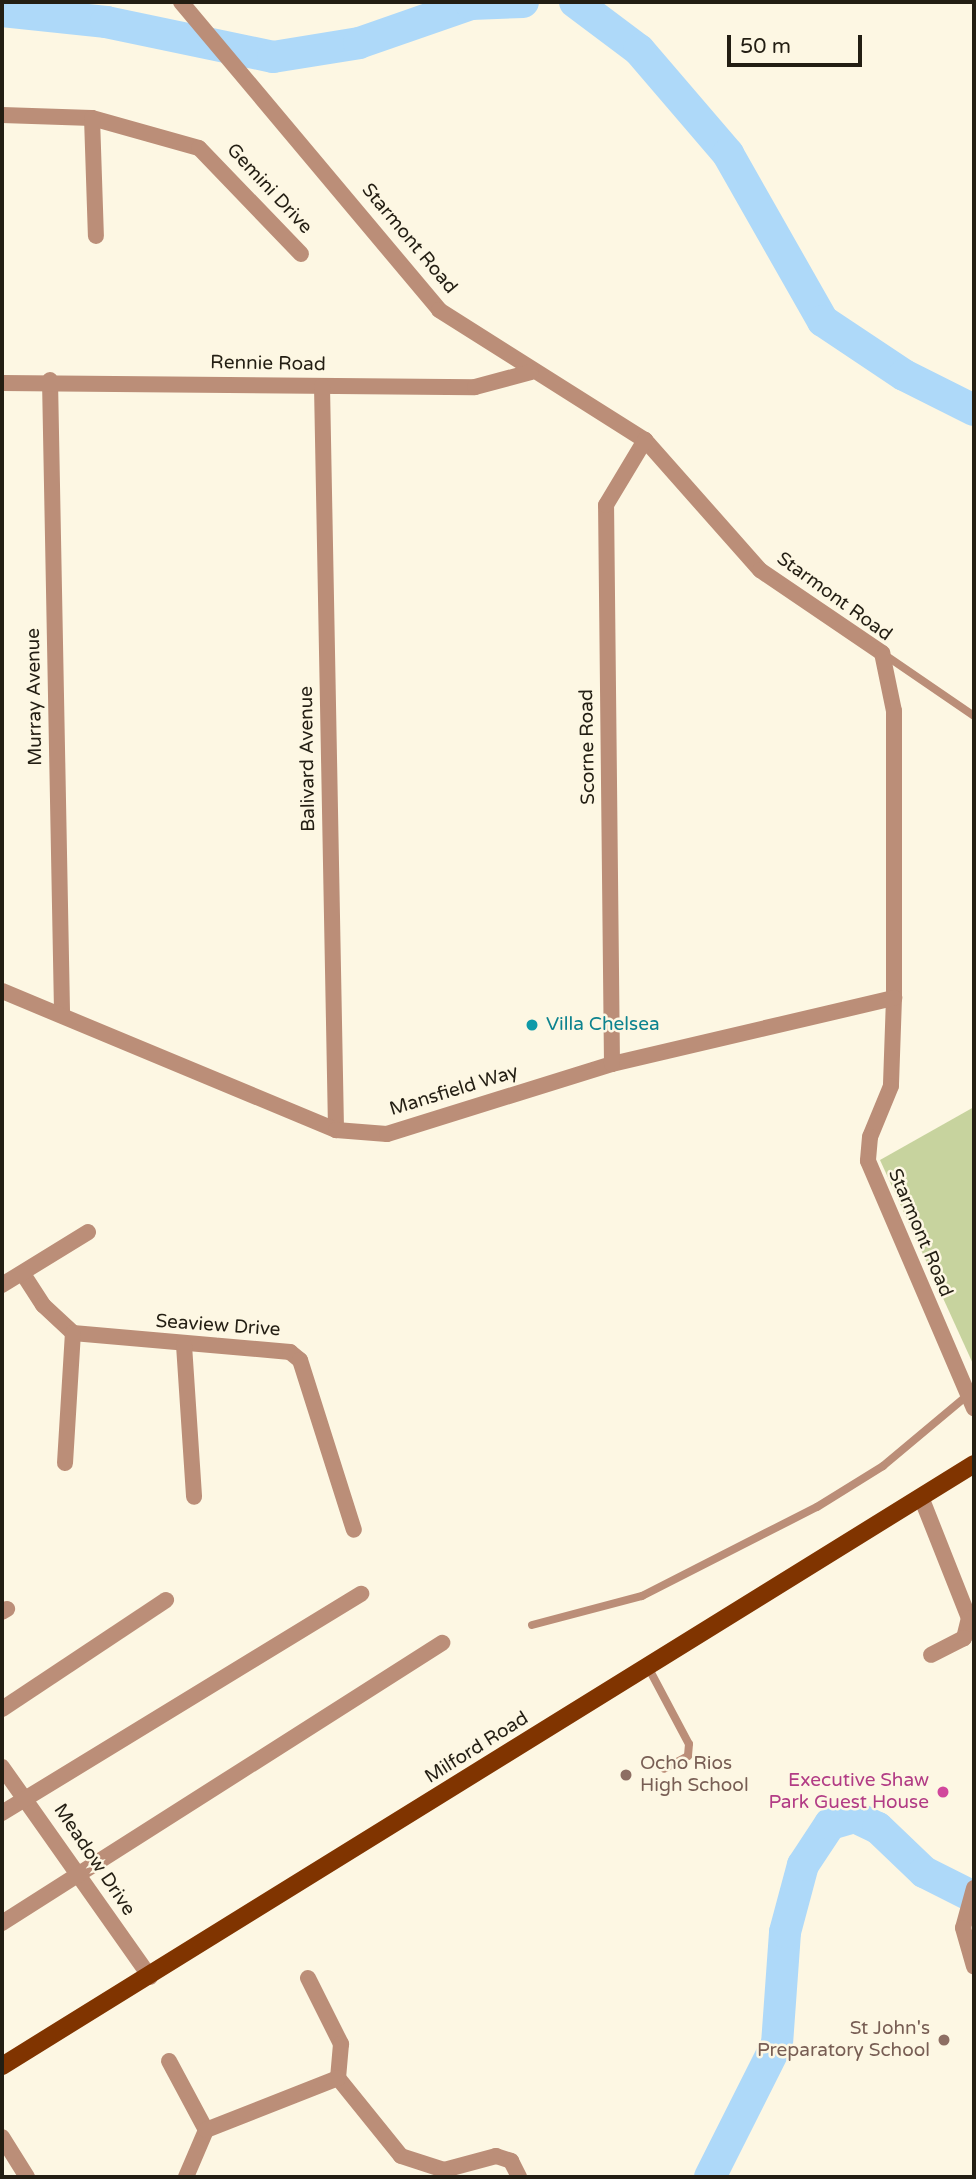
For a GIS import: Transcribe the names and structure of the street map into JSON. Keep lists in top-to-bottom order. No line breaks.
{"streets":{"main road":["Milford Road"],"street":["Gemini Drive","Starmont Road","Rennie Road","Murray Avenue","Scorne Road","Balivard Avenue","Mansfield Way","Seaview Drive","Meadow Drive"]},"crossings":[["Starmont Road","Rennie Road"],["Starmont Road","Scorne Road"],["Starmont Road","Mansfield Way"],["Rennie Road","Murray Avenue"],["Rennie Road","Balivard Avenue"],["Murray Avenue","Mansfield Way"],["Scorne Road","Mansfield Way"],["Balivard Avenue","Mansfield Way"],["Milford Road","Meadow Drive"]],"places":["Villa Chelsea","Ocho Rios High School","Executive Shaw Park Guest House","St John's Preparatory School"],"scale_bar":"50 m"}
